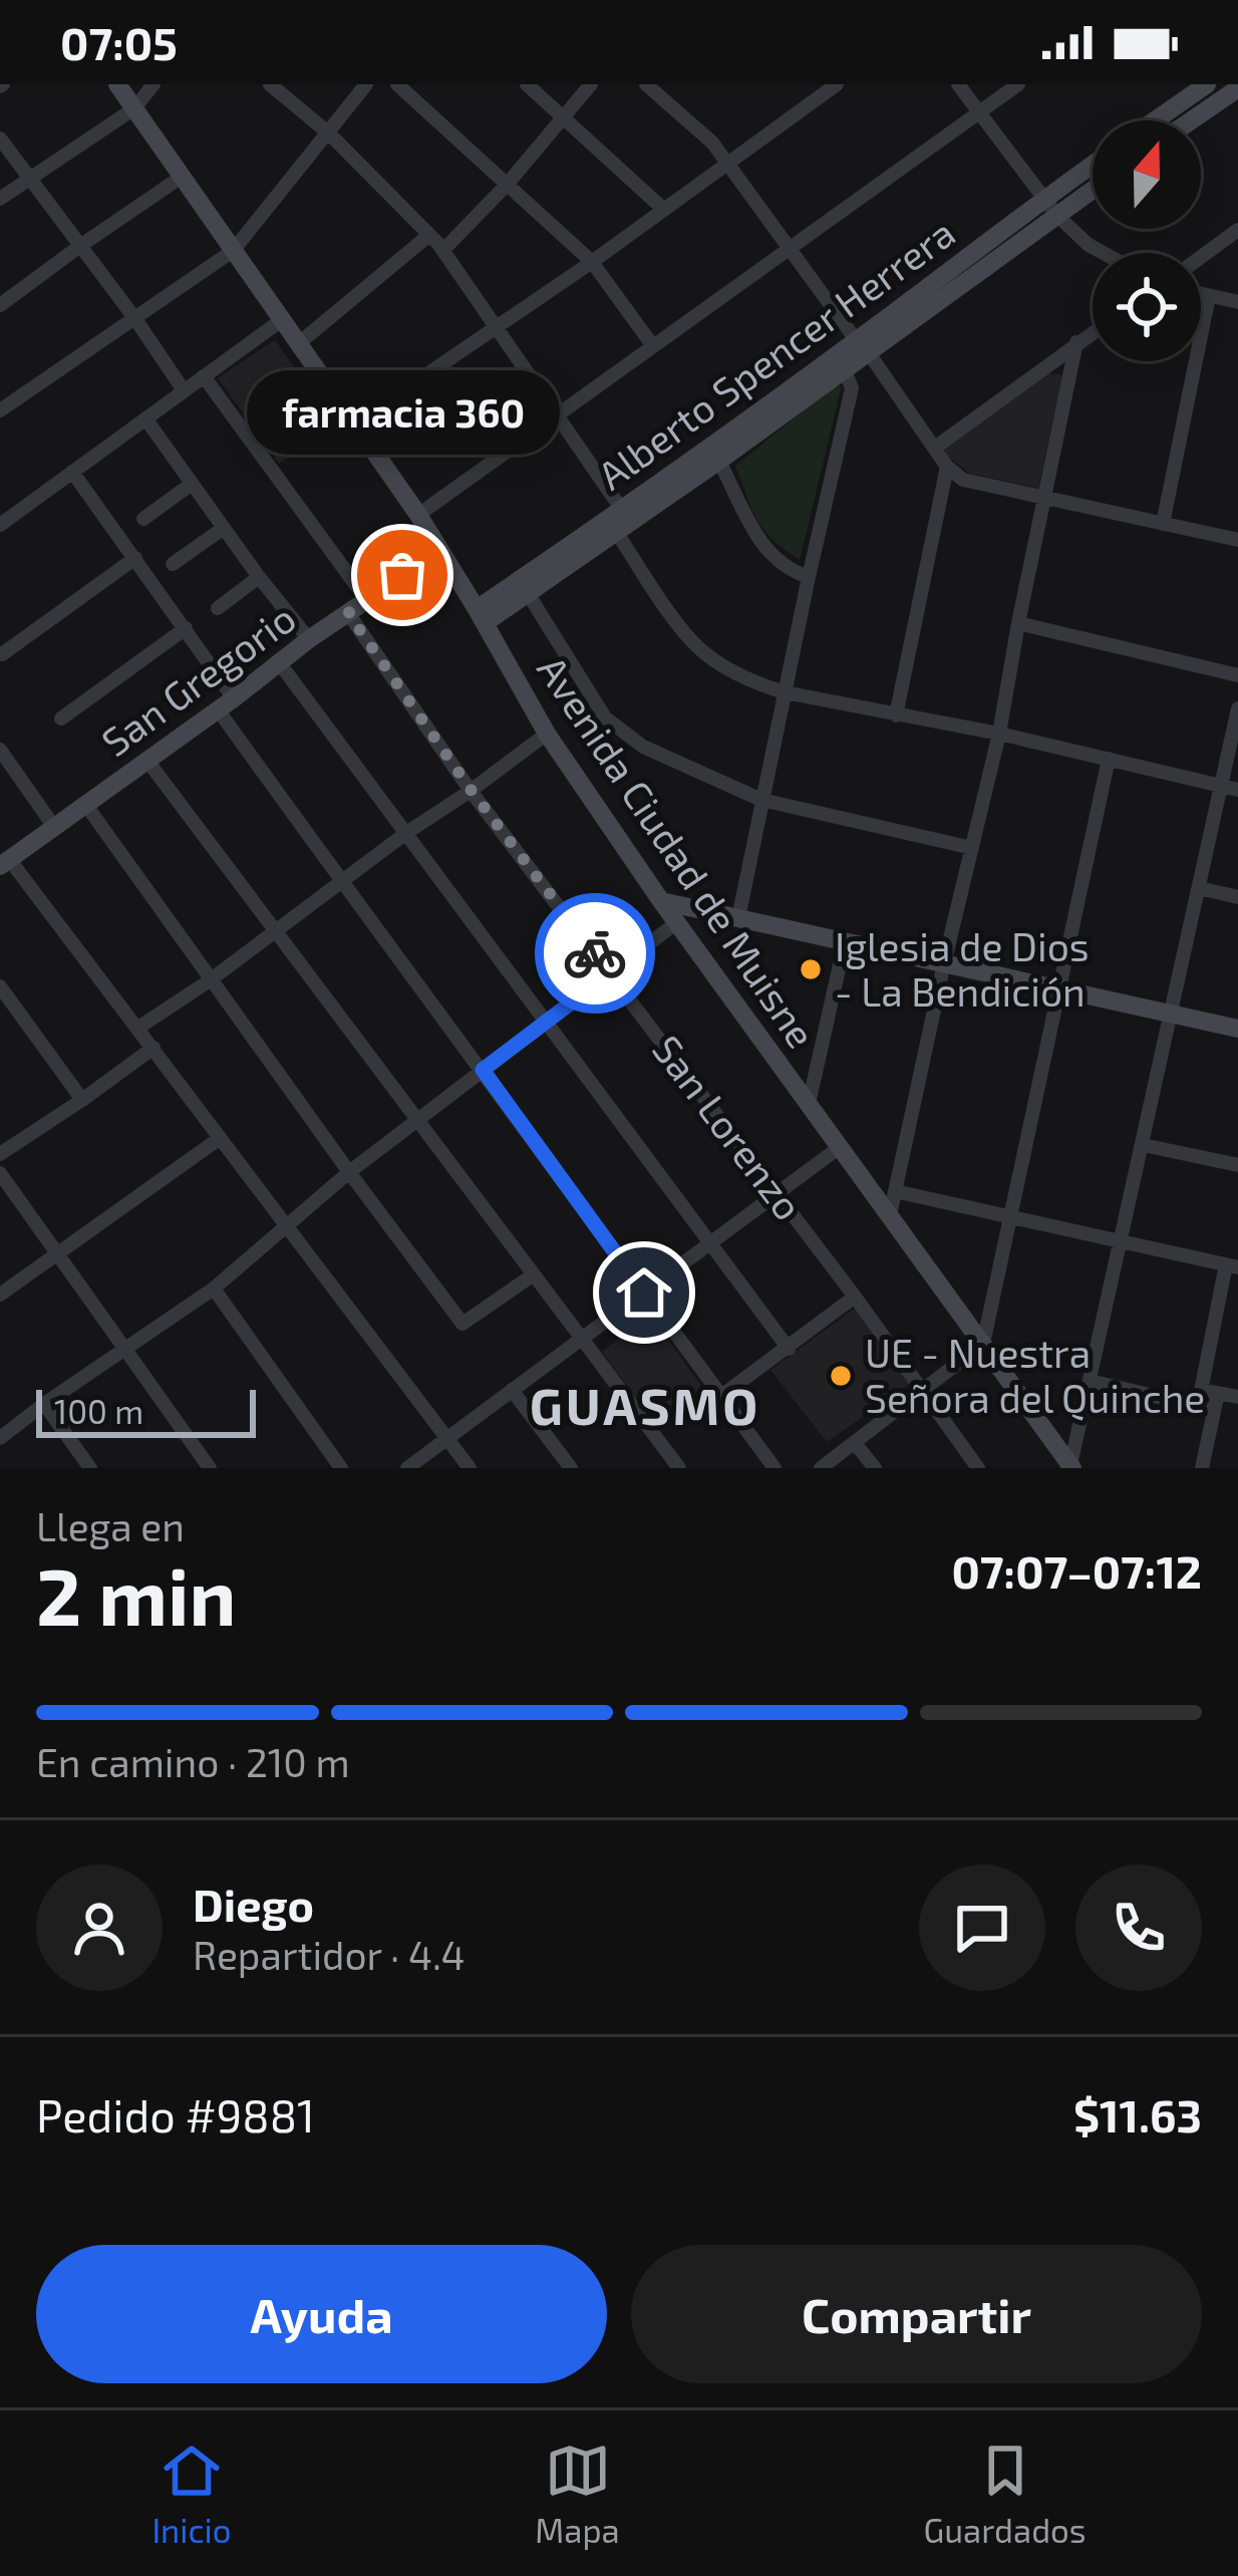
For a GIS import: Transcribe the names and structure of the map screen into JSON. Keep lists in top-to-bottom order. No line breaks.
{"streets":{"street":["Alberto Spencer Herrera","San Gregorio","Avenida Ciudad de Muisne","San Lorenzo"]},"crossings":[["Alberto Spencer Herrera","Avenida Ciudad de Muisne"],["San Gregorio","Avenida Ciudad de Muisne"],["San Gregorio","San Lorenzo"]],"districts":["GUASMO"],"places":["farmacia 360","Iglesia de Dios - La Bendición","UE - Nuestra Señora del Quinche"],"scale_bar":"100 m","north":"top","page":{"status":"07:05","bubble":"farmacia 360","scale":"100 m","heading":["2 min","Llega en","07:07–07:12"],"panel":["Diego","Repartidor · 4.4","Pedido #9881","$11.63"],"bar":"En camino · 210 m","buttons":["Ayuda","Compartir"],"tabs":["Inicio","Mapa","Guardados"]}}
